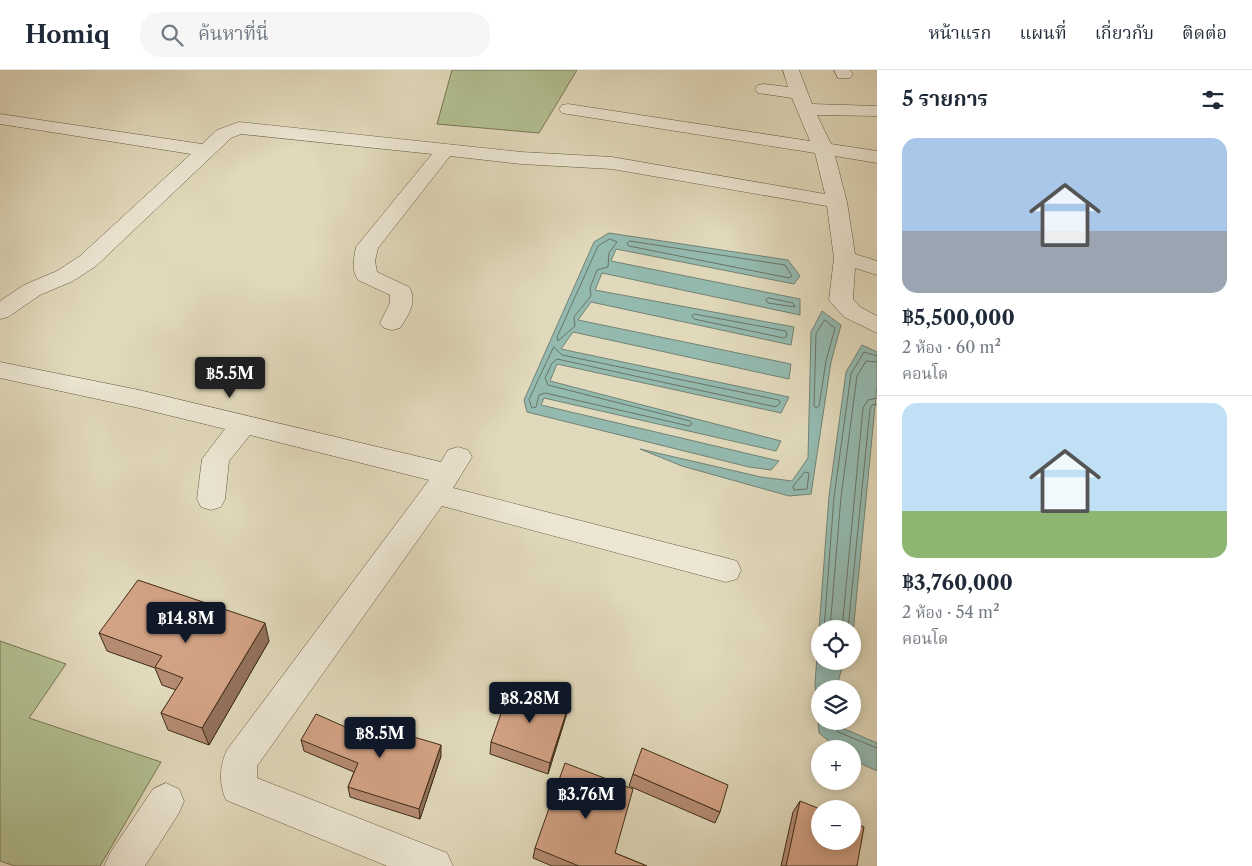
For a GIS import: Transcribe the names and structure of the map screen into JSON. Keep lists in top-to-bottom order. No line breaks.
{"page":{"header":"Homiq","search":"ค้นหาที่นี่","nav":["หน้าแรก","แผนที่","เกี่ยวกับ","ติดต่อ"],"heading":"5 รายการ","list":[{"name":"฿5,500,000","note":"2 ห้อง · 60 m² · คอนโด"},{"name":"฿3,760,000","note":"2 ห้อง · 54 m² · คอนโด"}],"price":["฿5.5M","฿14.8M","฿8.28M","฿8.5M","฿3.76M"],"map_buttons":["+","−"]}}
